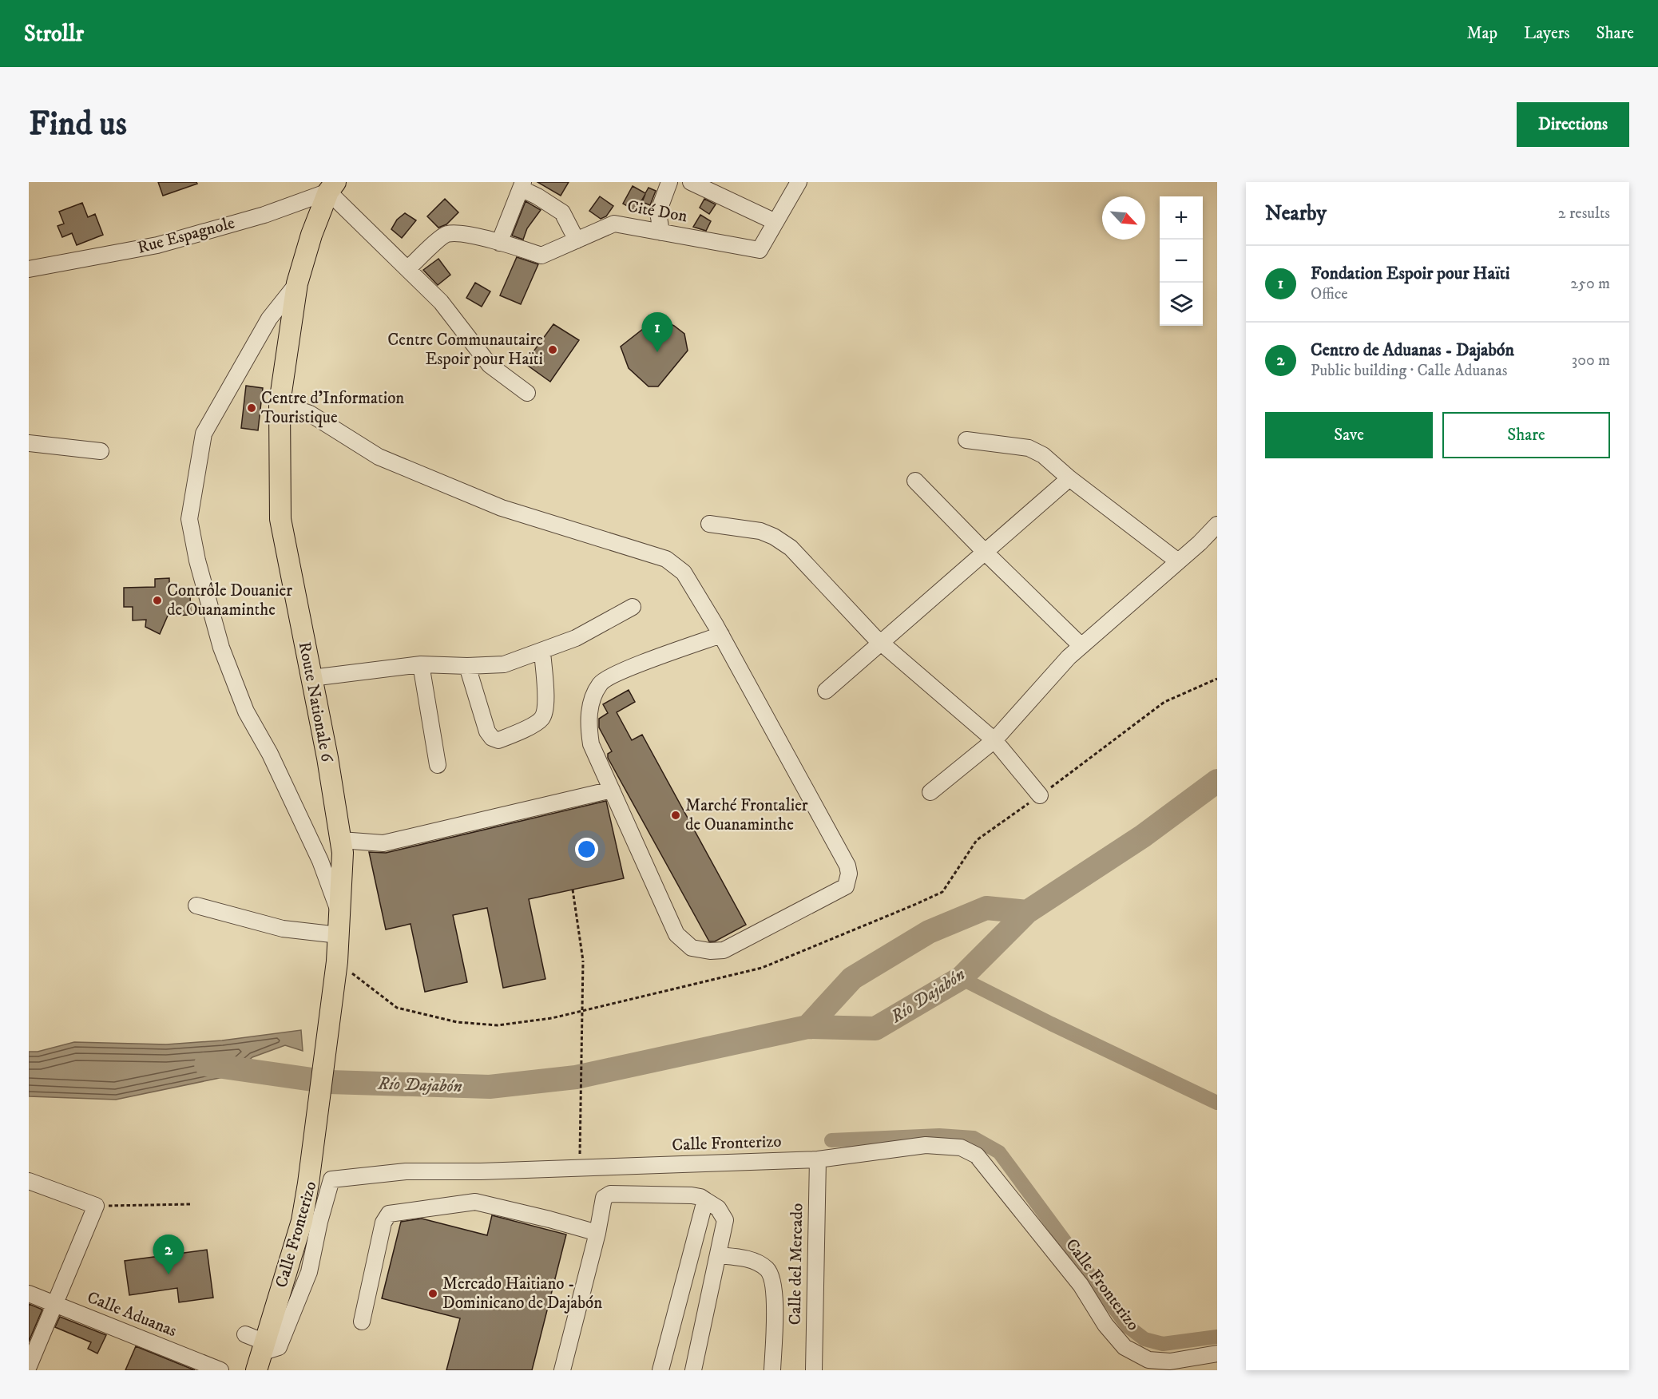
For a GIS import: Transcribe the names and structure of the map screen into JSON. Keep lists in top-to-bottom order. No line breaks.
{"streets":{"main road":["Route Nationale 6"],"street":["Cité Don","Rue Espagnole","Calle Fronterizo","Calle del Mercado","Calle Aduanas"]},"crossings":[["Rue Espagnole","Route Nationale 6"],["Route Nationale 6","Calle Fronterizo"],["Calle Fronterizo","Calle del Mercado"]],"water":["Río Dajabón"],"places":["Centre Communautaire Espoir pour Haïti","Centre d'Information Touristique","Contrôle Douanier de Ouanaminthe","Marché Frontalier de Ouanaminthe","Mercado Haitiano - Dominicano de Dajabón"],"north":"bottom right","page":{"header":"Strollr","nav":["Map","Layers","Share"],"buttons":["Directions",["Save","Share"]],"title":"Find us","heading":["Nearby","2 results"],"map_buttons":["+","−"],"list":[{"mark":"1","name":"Fondation Espoir pour Haïti","note":"Office","value":"250 m"},{"mark":"2","name":"Centro de Aduanas - Dajabón","note":"Public building · Calle Aduanas","value":"300 m"}],"pins":["1","2"]}}
